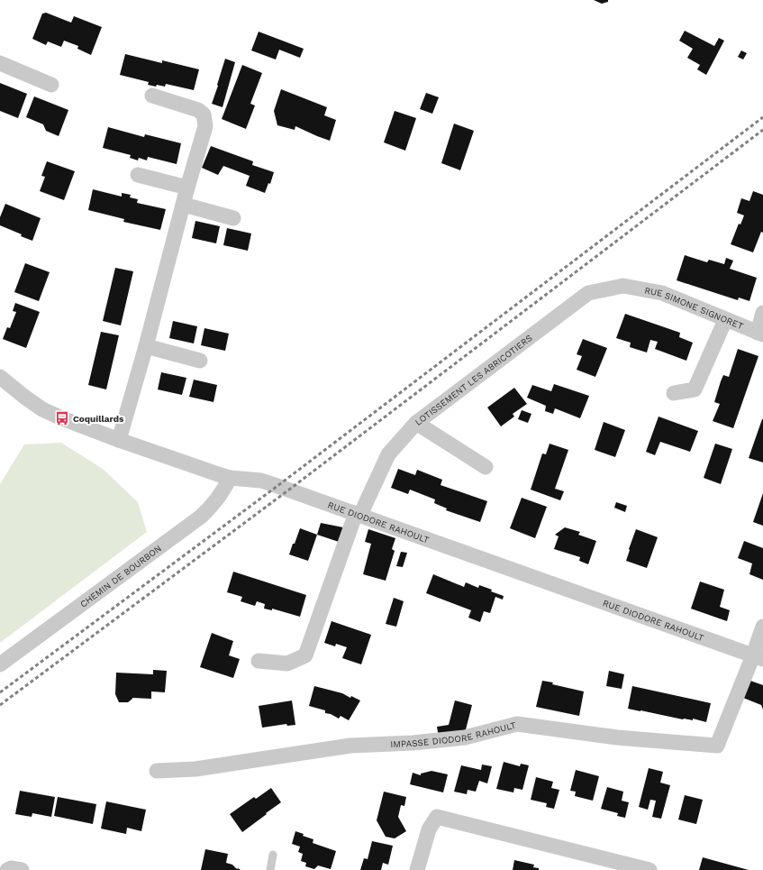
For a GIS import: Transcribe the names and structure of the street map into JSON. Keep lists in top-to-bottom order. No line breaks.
{"streets":{"street":["RUE SIMONE SIGNORET","LOTISSEMENT LES ABRICOTIERS","RUE DIODORE RAHOULT","CHEMIN DE BOURBON","IMPASSE DIODORE RAHOULT"]},"crossings":[["RUE SIMONE SIGNORET","LOTISSEMENT LES ABRICOTIERS"],["LOTISSEMENT LES ABRICOTIERS","RUE DIODORE RAHOULT"],["RUE DIODORE RAHOULT","CHEMIN DE BOURBON"],["RUE DIODORE RAHOULT","IMPASSE DIODORE RAHOULT"]],"places":{"bus stop":["Coquillards"]}}
